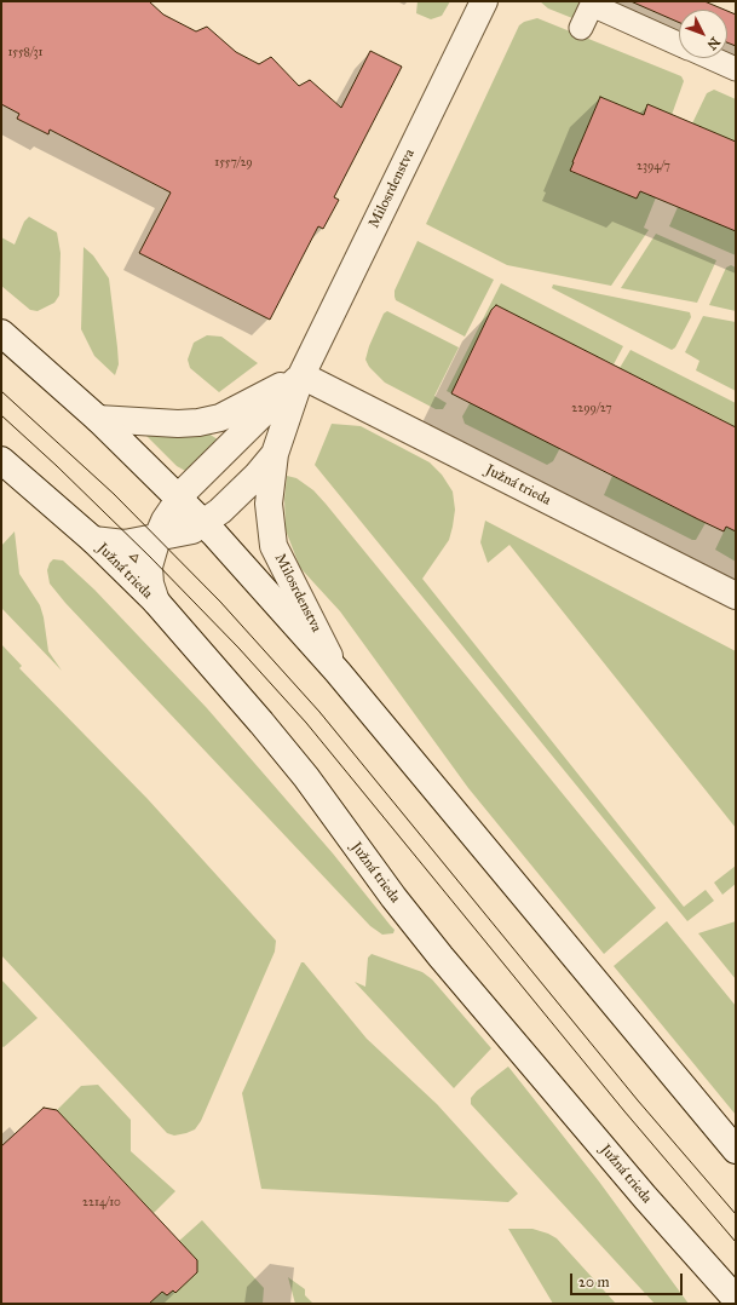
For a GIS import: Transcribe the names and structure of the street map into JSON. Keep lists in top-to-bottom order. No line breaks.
{"streets":{"street":["Milosrdenstva","Južná trieda"]},"crossings":[["Milosrdenstva","Južná trieda"]],"house_numbers":["1558/31","1557/29","2394/7","2299/27","2214/10"],"scale_bar":"20 m","north":"bottom right"}
